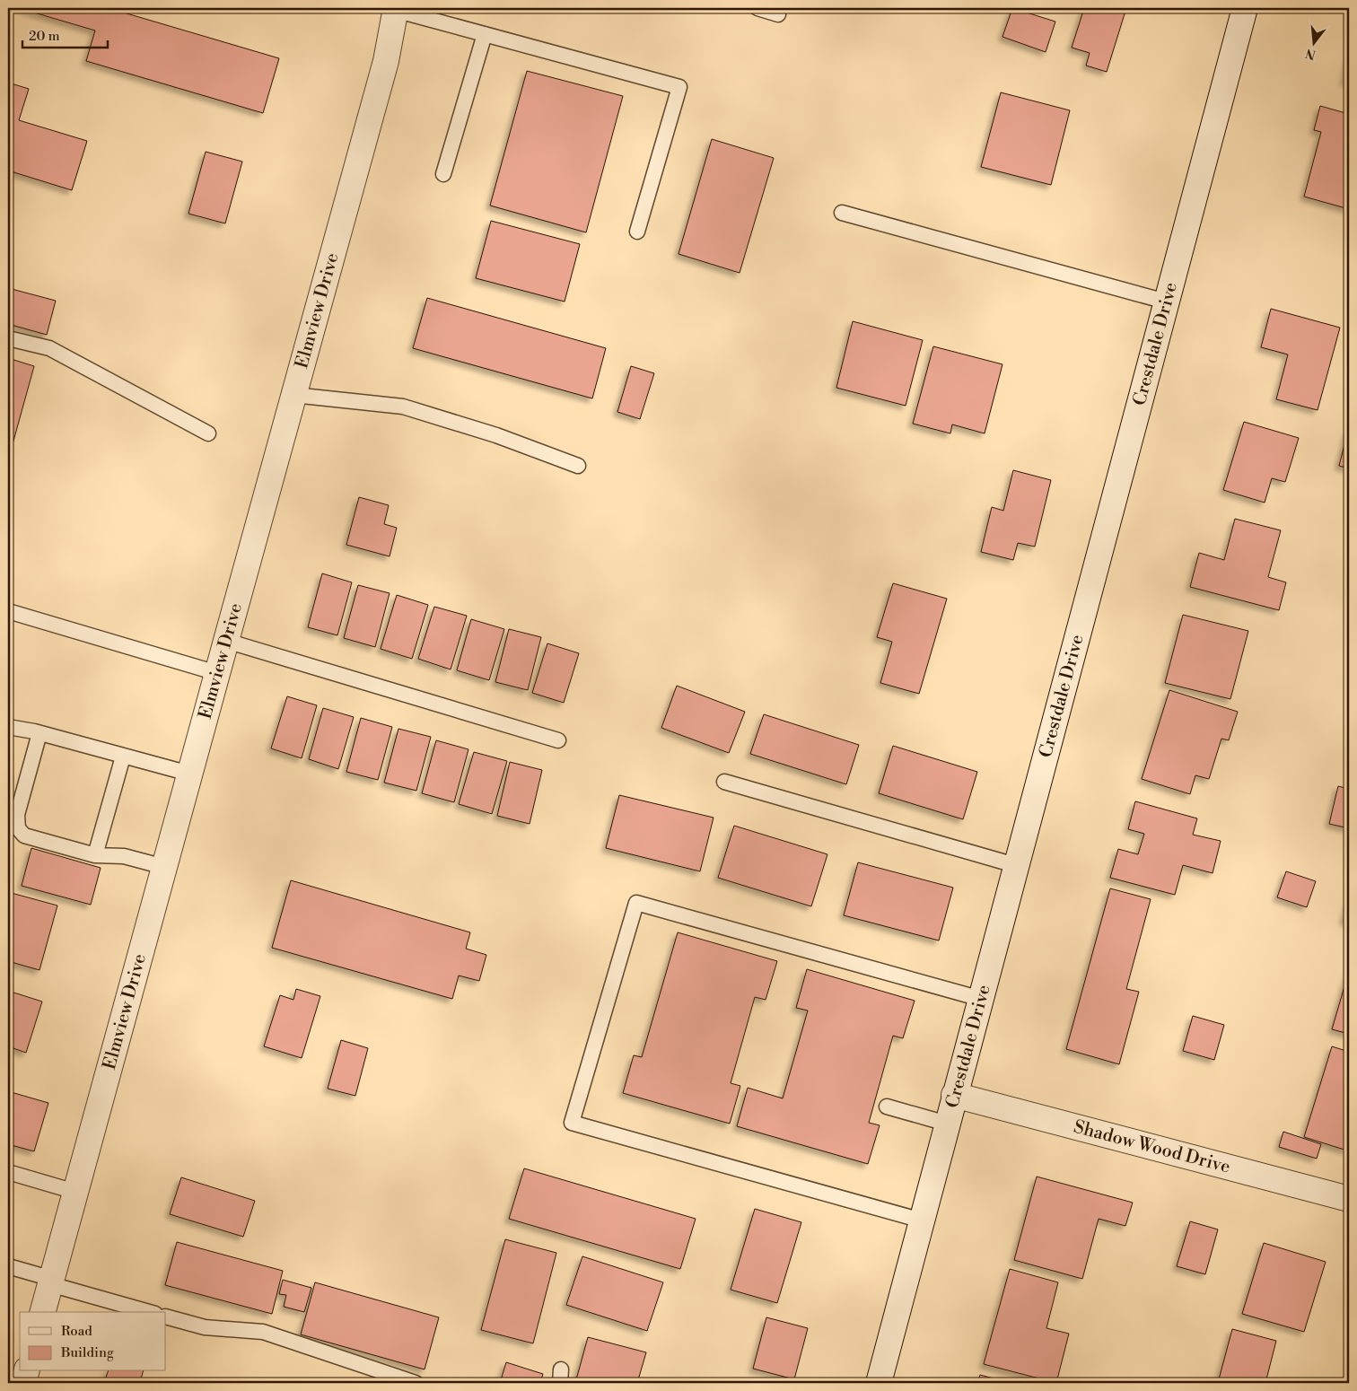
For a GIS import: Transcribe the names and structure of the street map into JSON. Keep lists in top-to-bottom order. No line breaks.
{"streets":{"street":["Elmview Drive","Crestdale Drive","Shadow Wood Drive"]},"crossings":[["Crestdale Drive","Shadow Wood Drive"]],"legend":["Road","Building"],"scale_bar":"20 m","north":"bottom"}
